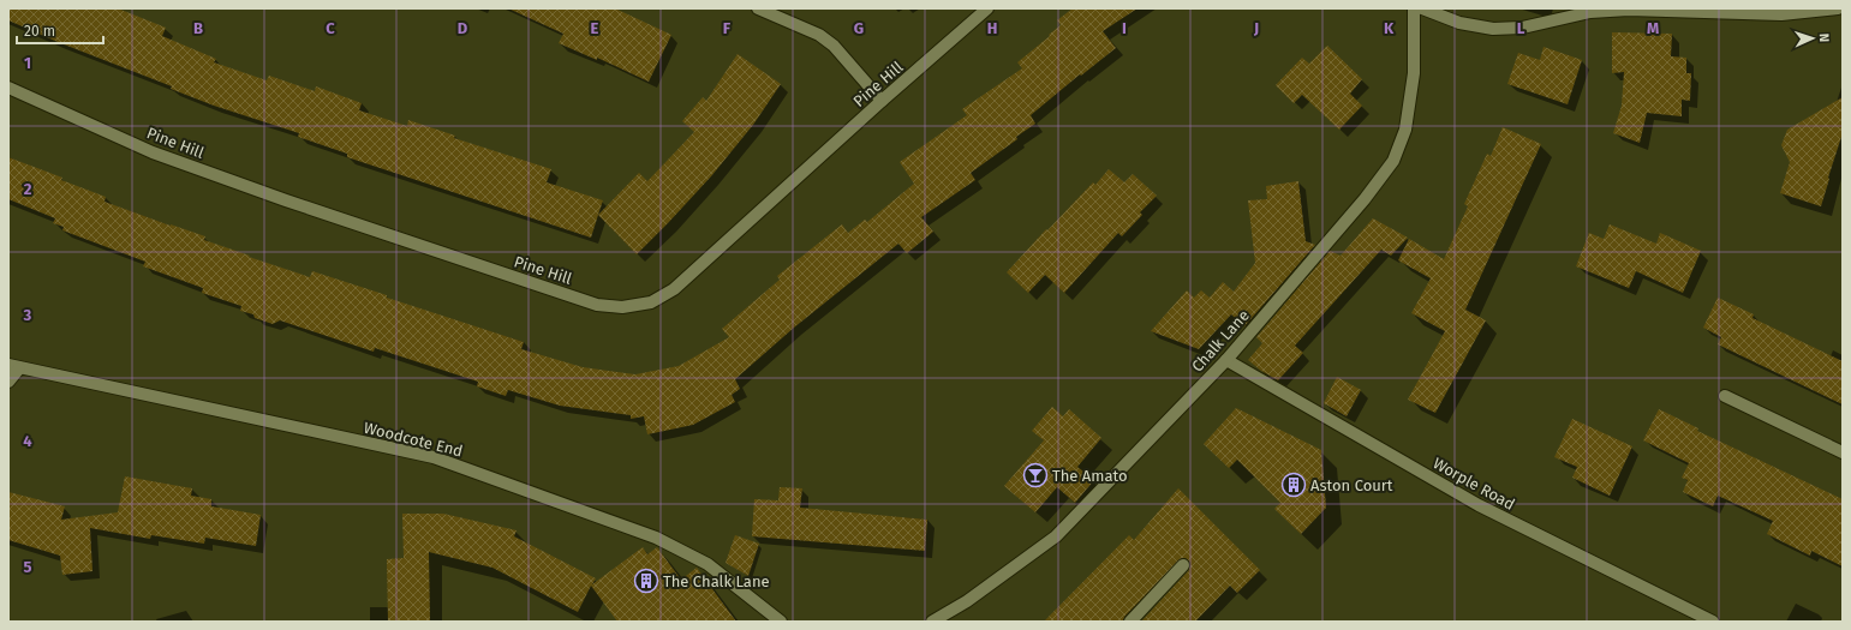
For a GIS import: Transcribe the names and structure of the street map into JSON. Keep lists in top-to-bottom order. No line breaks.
{"streets":{"street":["Pine Hill","Chalk Lane","Woodcote End","Worple Road"]},"crossings":[["Chalk Lane","Worple Road"]],"places":{"bar":["The Amato"],"building":["Aston Court","The Chalk Lane"]},"scale_bar":"20 m","north":"right","grid":{"columns":["B","C","D","E","F","G","H","I","J","K","L","M"],"rows":["1","2","3","4","5"]}}
